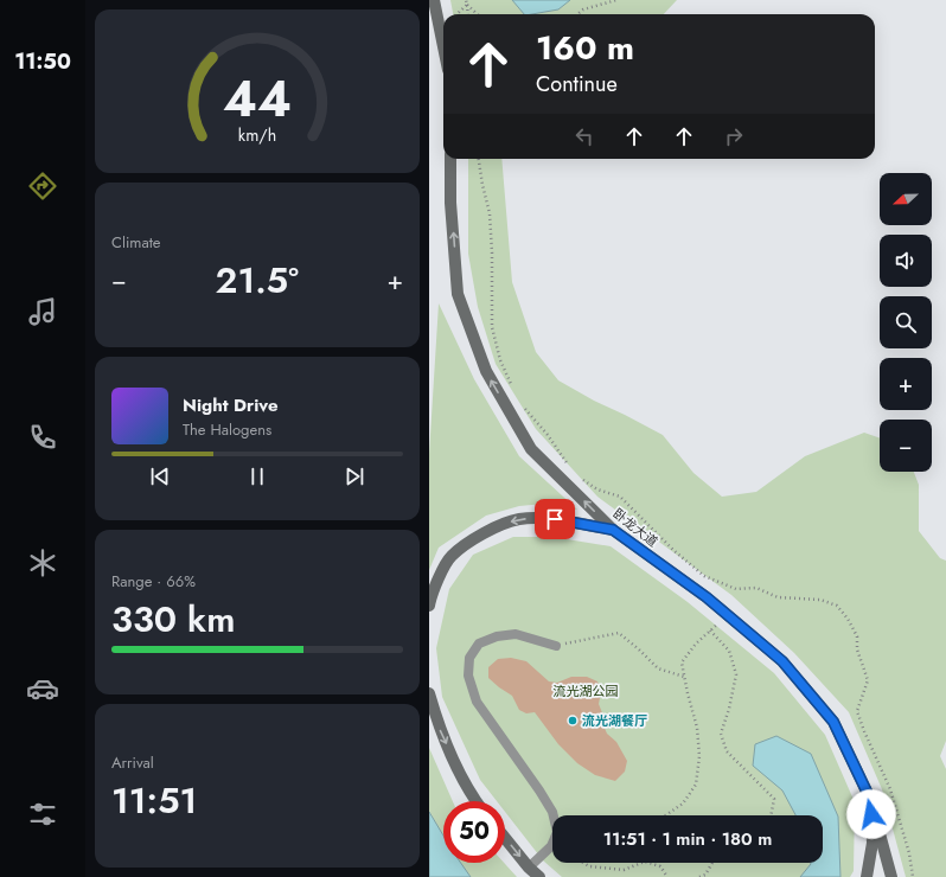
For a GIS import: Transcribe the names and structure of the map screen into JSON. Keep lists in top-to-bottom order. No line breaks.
{"streets":{"main road":["卧龙大道"]},"one_way":["卧龙大道"],"parks":["流光湖公园"],"places":["流光湖餐厅"],"north":"left","page":{"tabs":"11:50","turn":["160 m","Continue"],"map_buttons":["+","−"],"tile":["Climate",["Range · 66%","330 km"],["Arrival","11:51"]],"heat":["−","21.5°","+"],"song":["Night Drive","The Halogens"],"limit":"50","trip":"11:51 · 1 min · 180 m","gauge":["44","km/h"]}}
